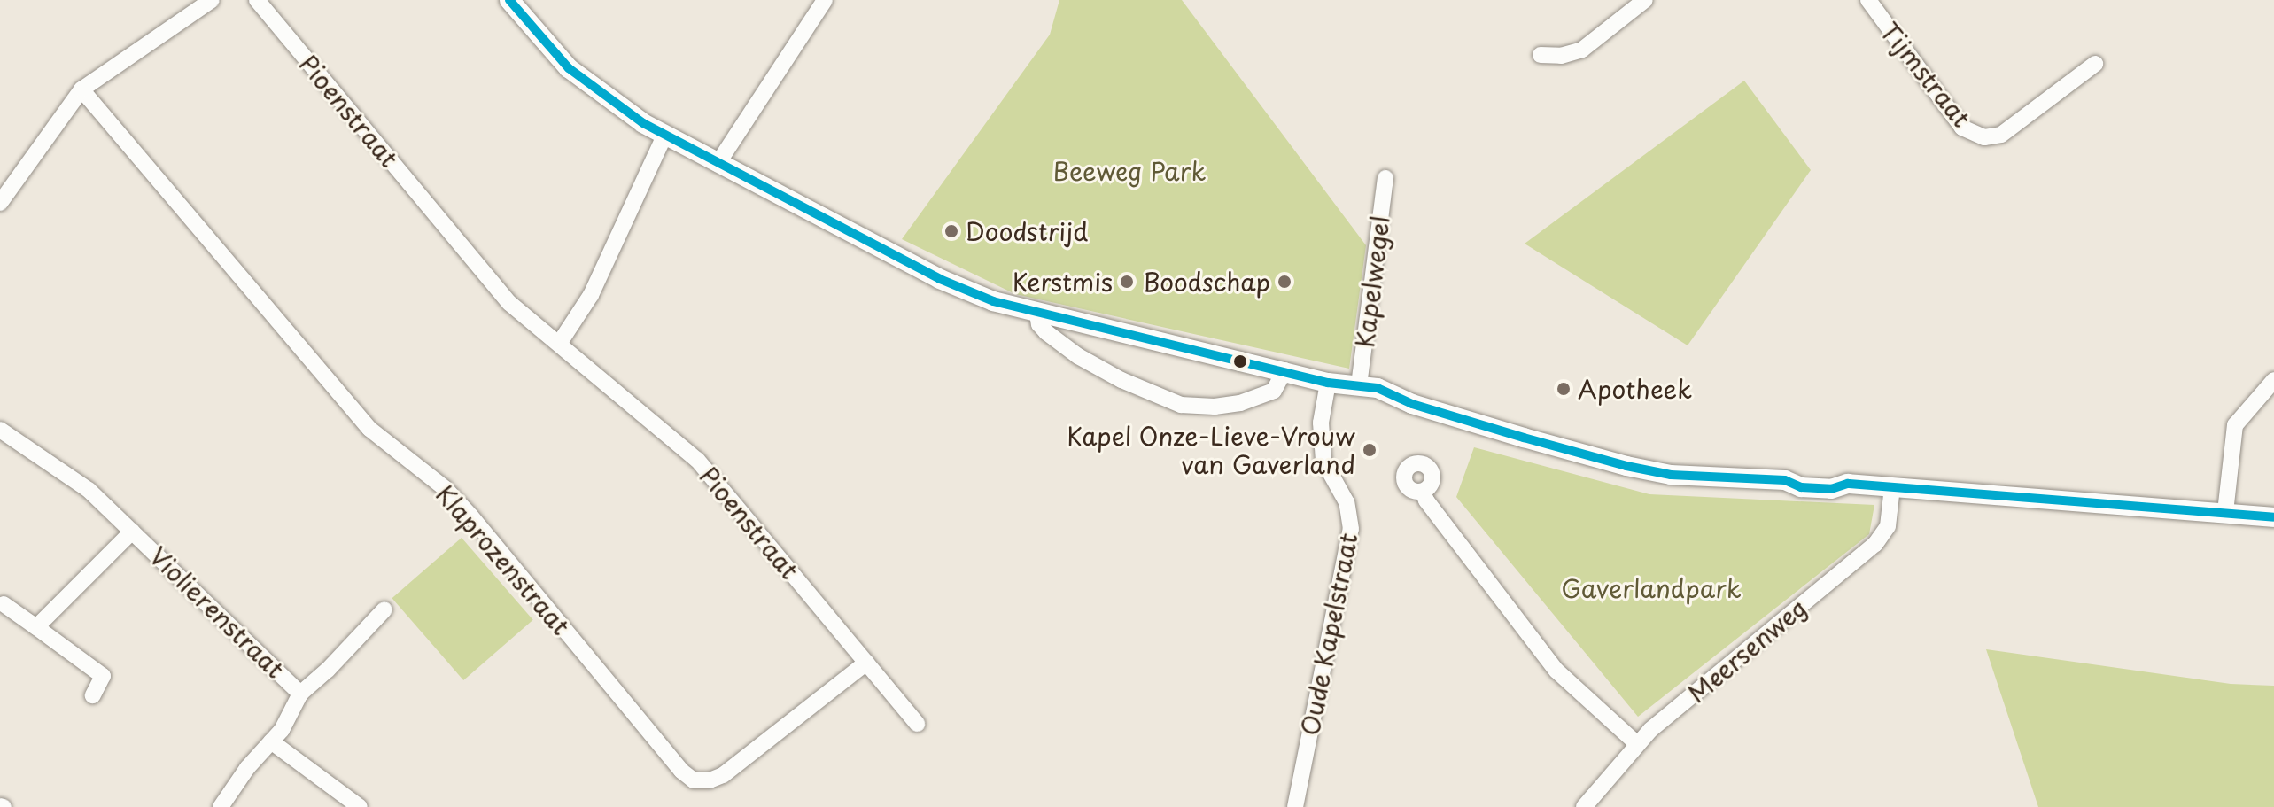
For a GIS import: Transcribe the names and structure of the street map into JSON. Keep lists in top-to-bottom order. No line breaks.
{"streets":{"street":["Tijmstraat","Pioenstraat","Kapelwegel","Klaprozenstraat","Violierenstraat","Oude Kapelstraat","Meersenweg"]},"crossings":[["Pioenstraat","Klaprozenstraat"]],"parks":["Beeweg Park","Gaverlandpark"],"places":["Doodstrijd","Kerstmis","Boodschap","Apotheek","Kapel Onze-Lieve-Vrouw van Gaverland"]}
